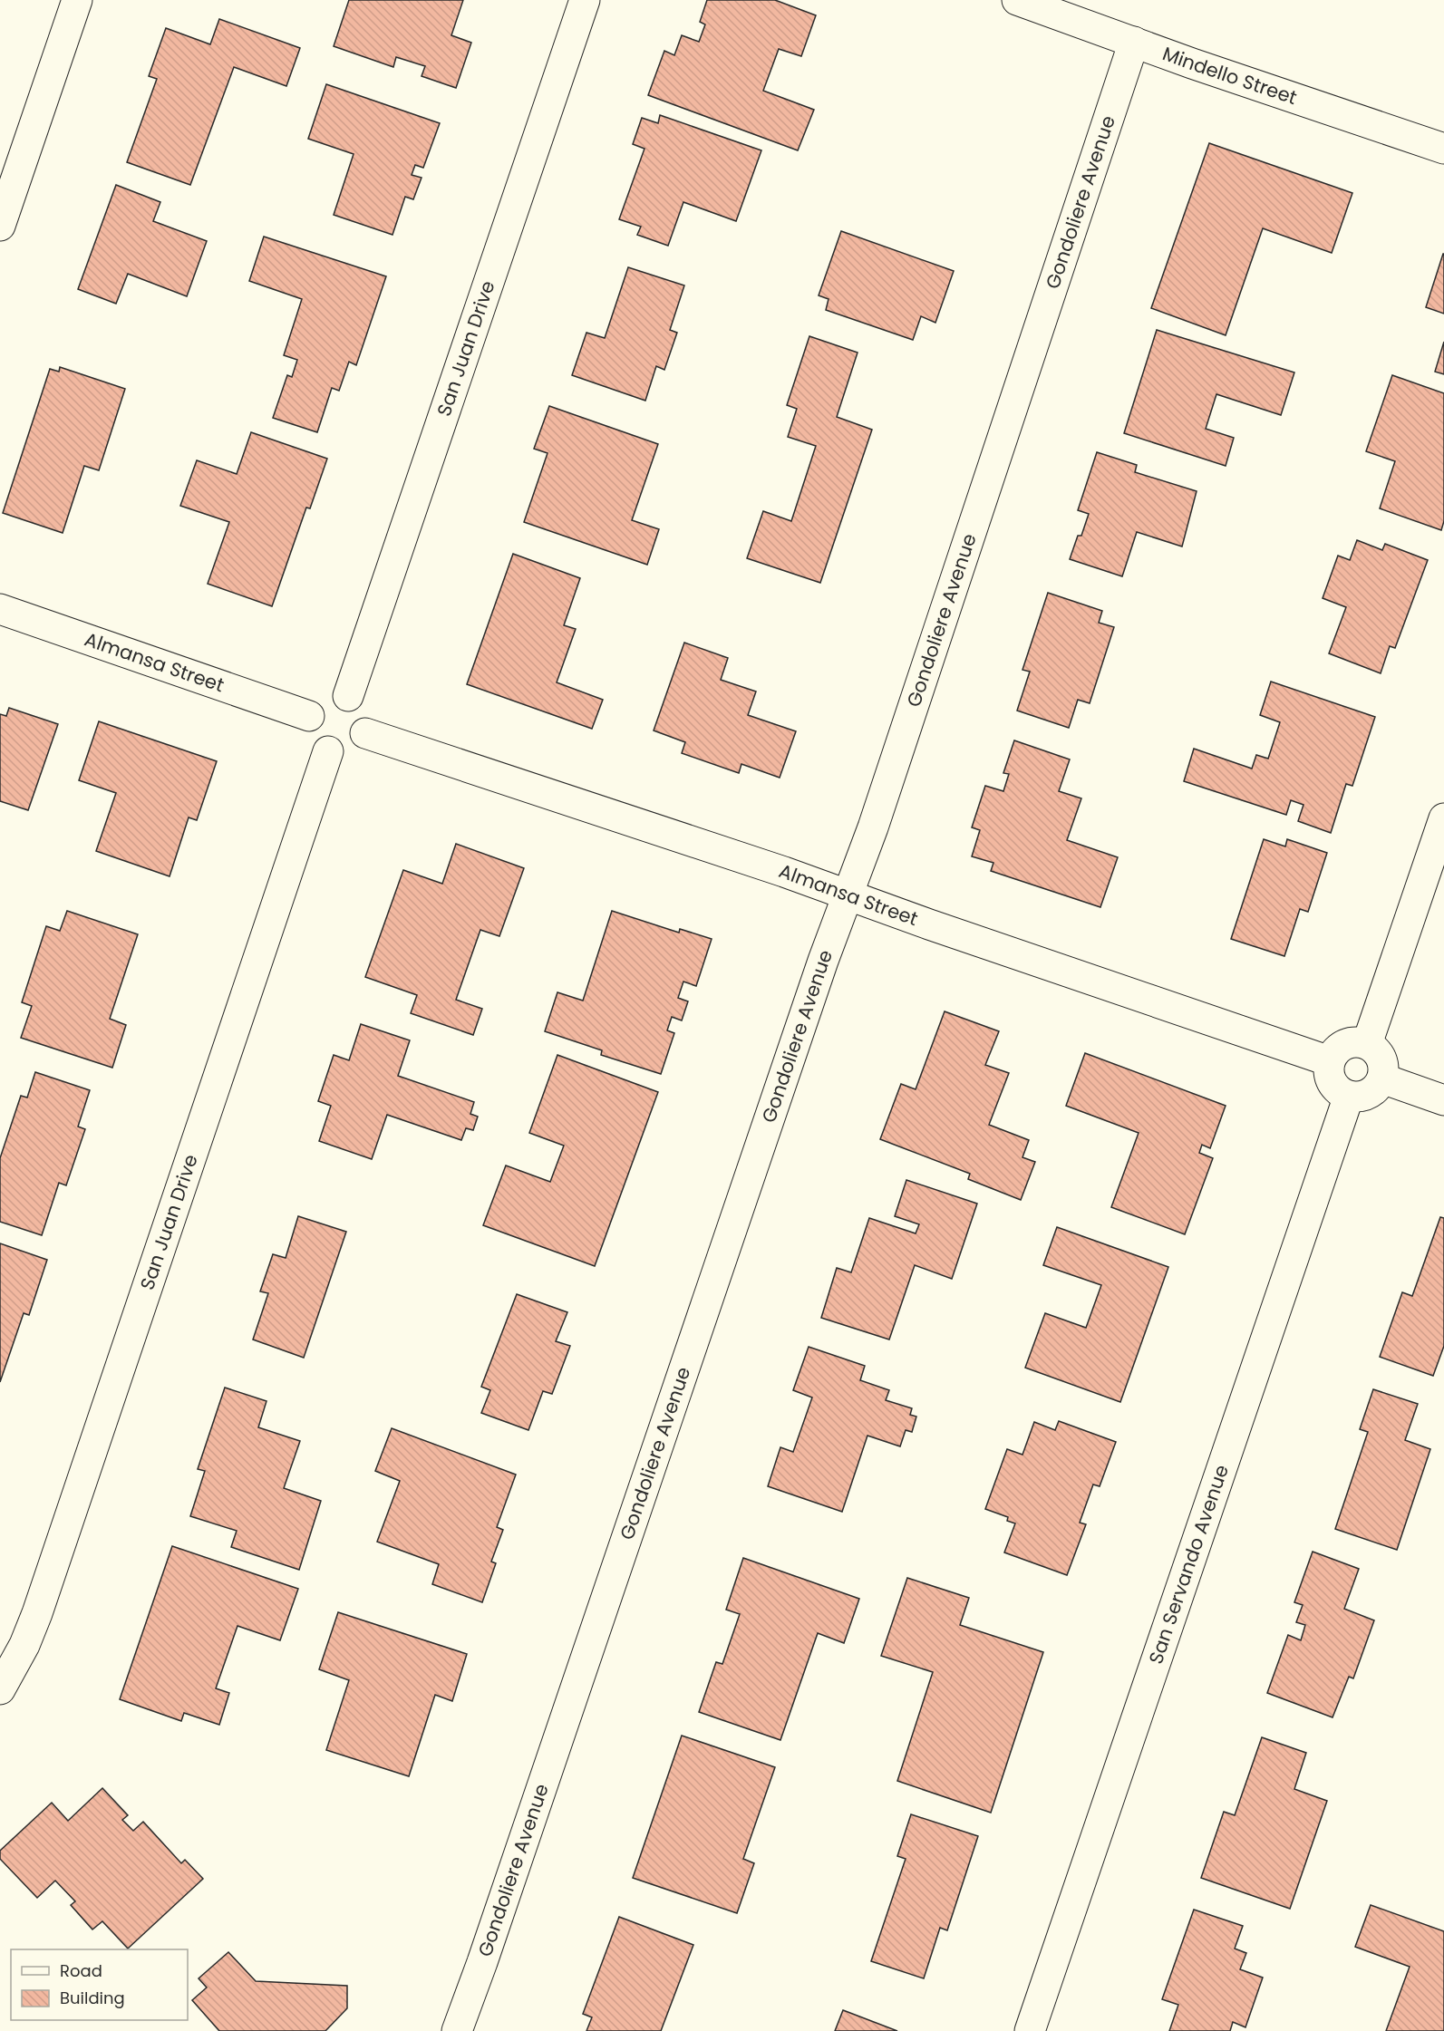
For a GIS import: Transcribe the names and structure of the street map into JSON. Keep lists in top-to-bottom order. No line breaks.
{"streets":{"street":["Mindello Street","Gondoliere Avenue","San Juan Drive","Almansa Street","San Servando Avenue"]},"crossings":[["Mindello Street","Gondoliere Avenue"],["Gondoliere Avenue","Almansa Street"],["San Juan Drive","Almansa Street"],["Almansa Street","San Servando Avenue"]],"legend":["Road","Building"]}
